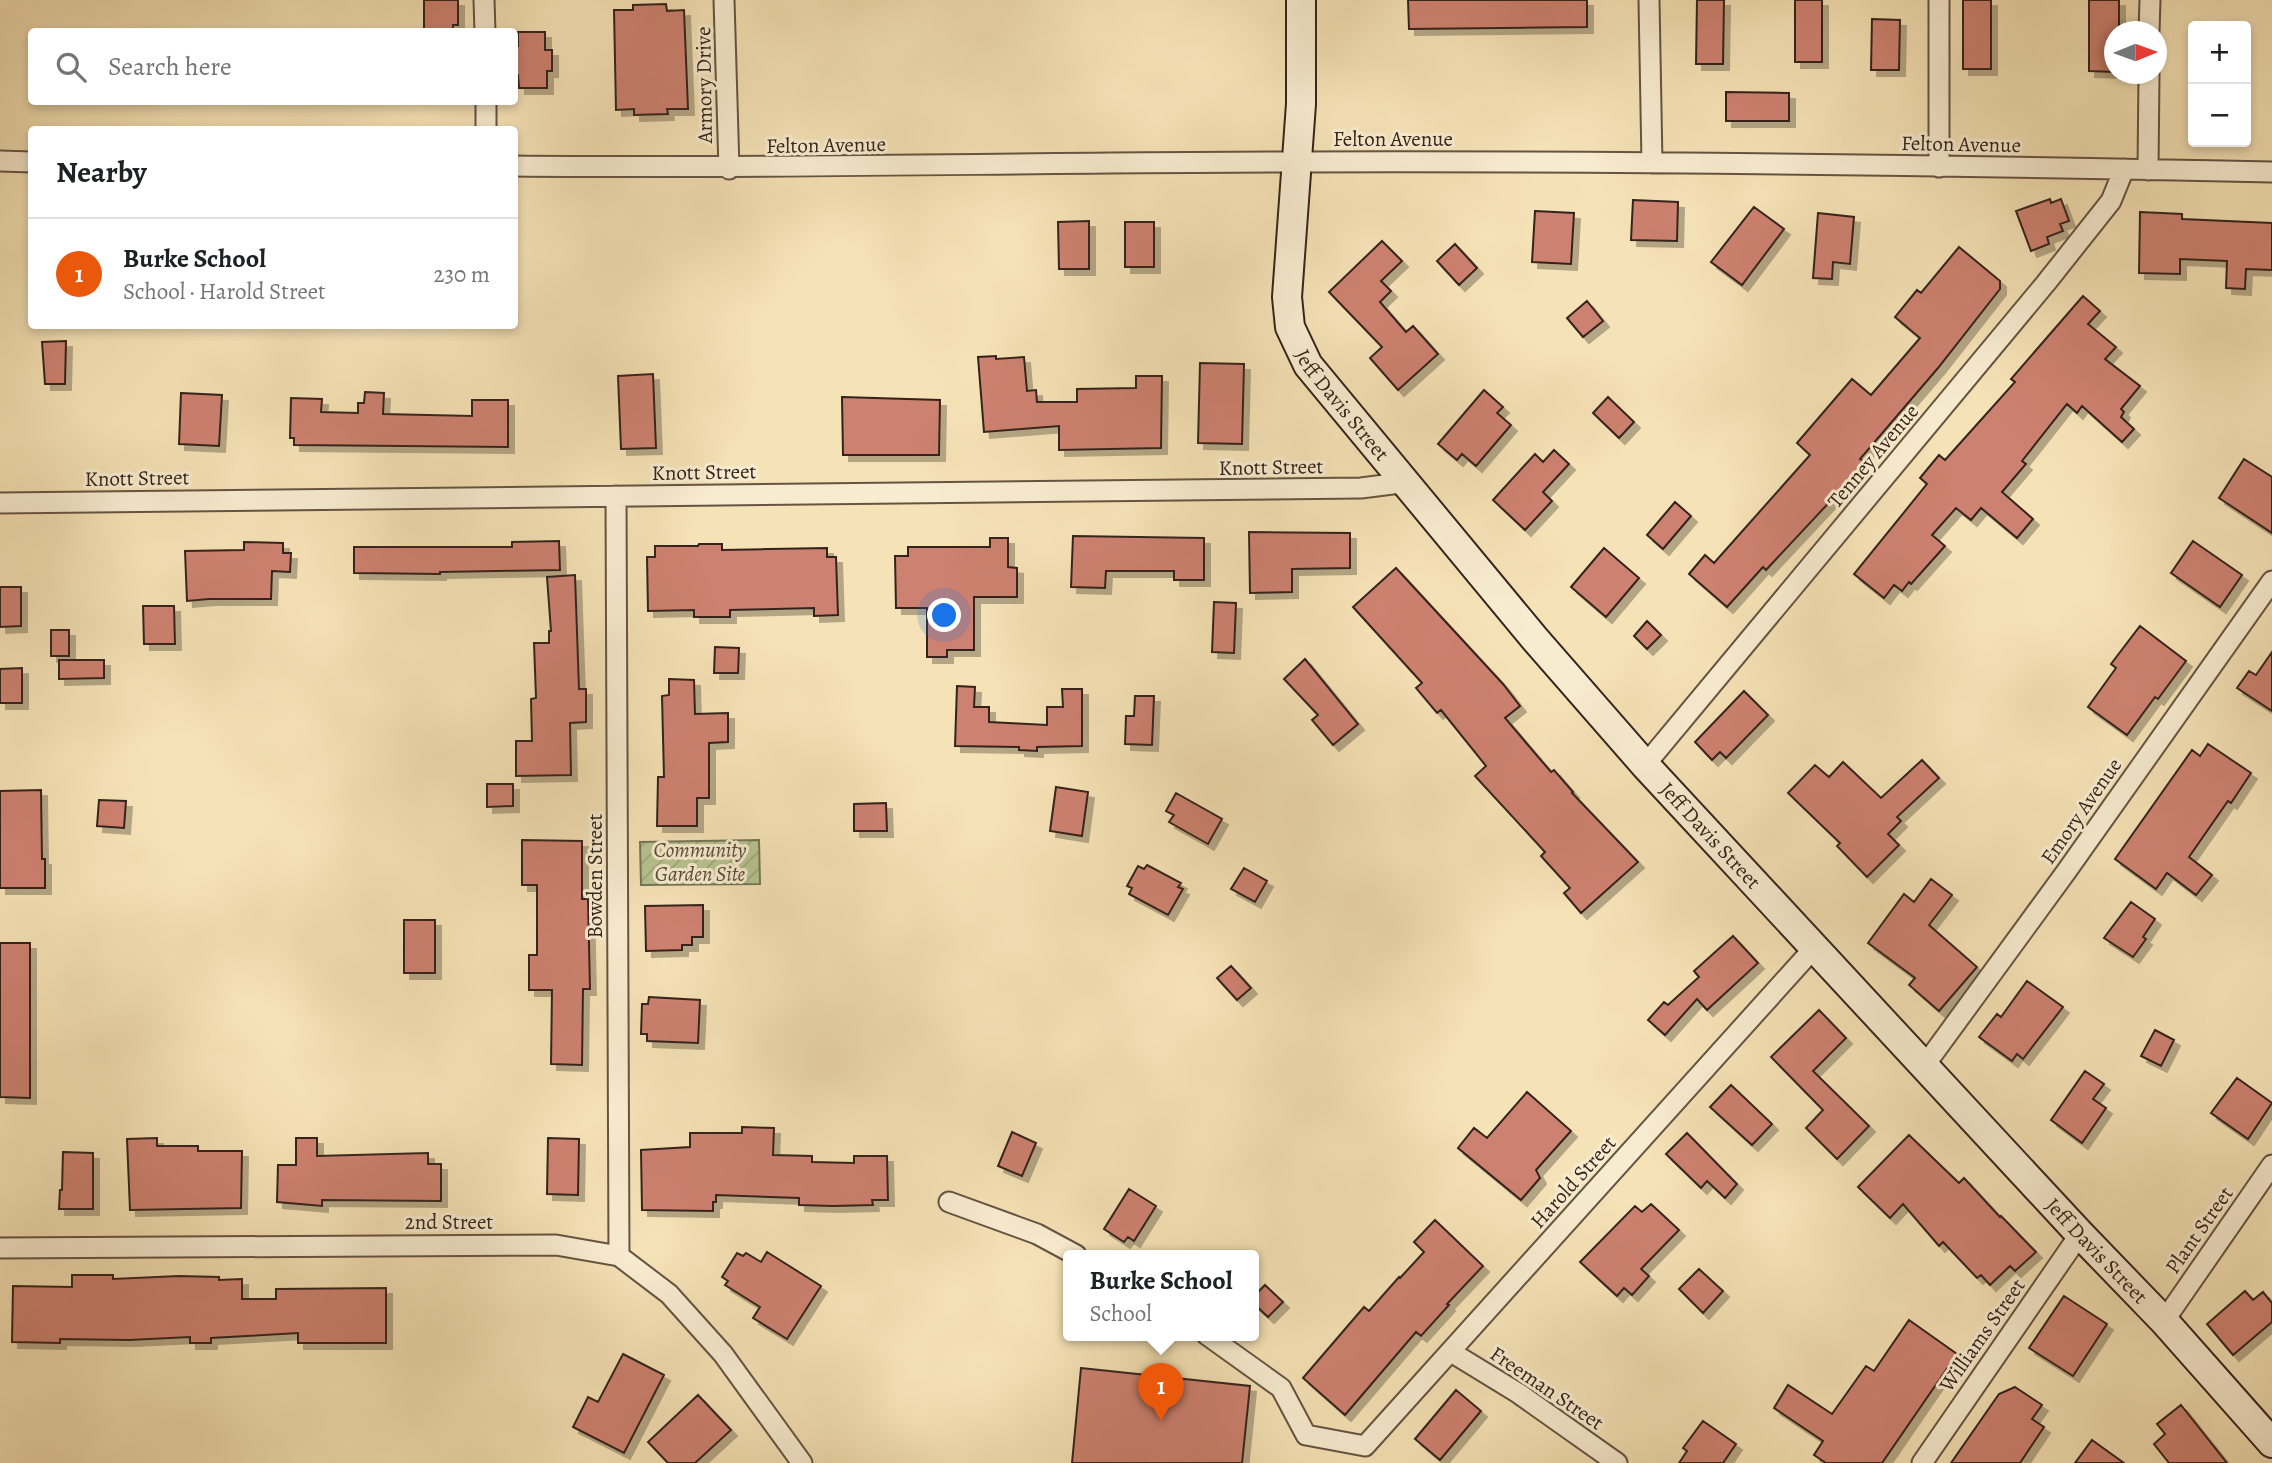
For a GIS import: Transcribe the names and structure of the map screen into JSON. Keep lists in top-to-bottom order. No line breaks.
{"streets":{"street":["Armory Drive","Felton Avenue","Jeff Davis Street","Tenney Avenue","Knott Street","Emory Avenue","Bowden Street","Harold Street","2nd Street","Plant Street","Williams Street","Freeman Street"]},"crossings":[["Armory Drive","Felton Avenue"],["Felton Avenue","Jeff Davis Street"],["Felton Avenue","Tenney Avenue"],["Jeff Davis Street","Tenney Avenue"],["Jeff Davis Street","Knott Street"],["Jeff Davis Street","Emory Avenue"],["Jeff Davis Street","Harold Street"],["Jeff Davis Street","Plant Street"],["Jeff Davis Street","Williams Street"],["Knott Street","Bowden Street"],["Bowden Street","2nd Street"],["Harold Street","Freeman Street"]],"parks":["Community Garden Site"],"north":"right","page":{"map_buttons":["+","−"],"search":"Search here","heading":"Nearby","list":[{"mark":"1","name":"Burke School","note":"School · Harold Street","value":"230 m"}],"popup":["Burke School","School"],"pins":"1"}}
